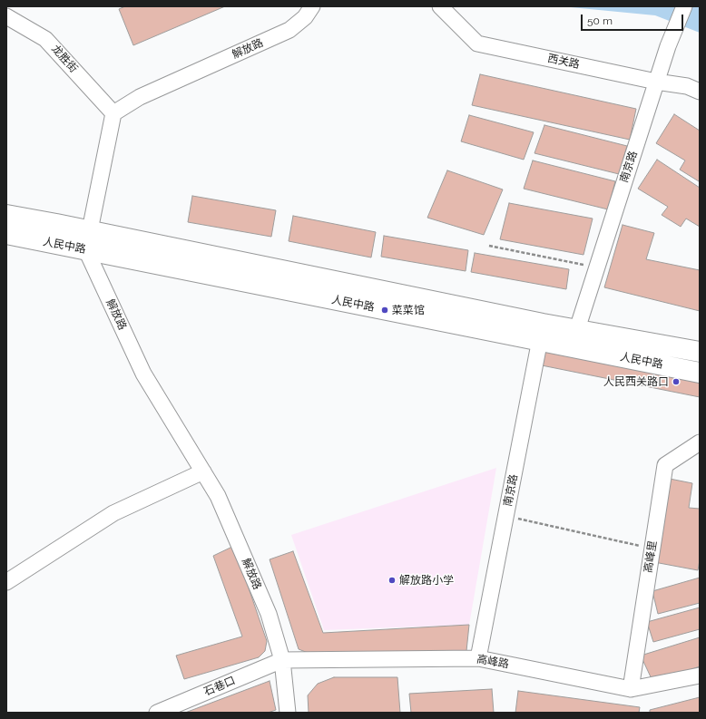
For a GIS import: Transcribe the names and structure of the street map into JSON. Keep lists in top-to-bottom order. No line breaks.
{"streets":{"main road":["人民中路"],"street":["解放路","龙胜街","西关路","南京路","高峰里","高峰路","石巷口"]},"crossings":[["解放路","龙胜街"],["解放路","人民中路"],["解放路","高峰路"],["解放路","石巷口"],["西关路","南京路"],["南京路","人民中路"],["南京路","高峰路"],["高峰里","高峰路"],["高峰路","石巷口"]],"places":["菜菜馆","人民西关路口","解放路小学"],"scale_bar":"50 m"}
